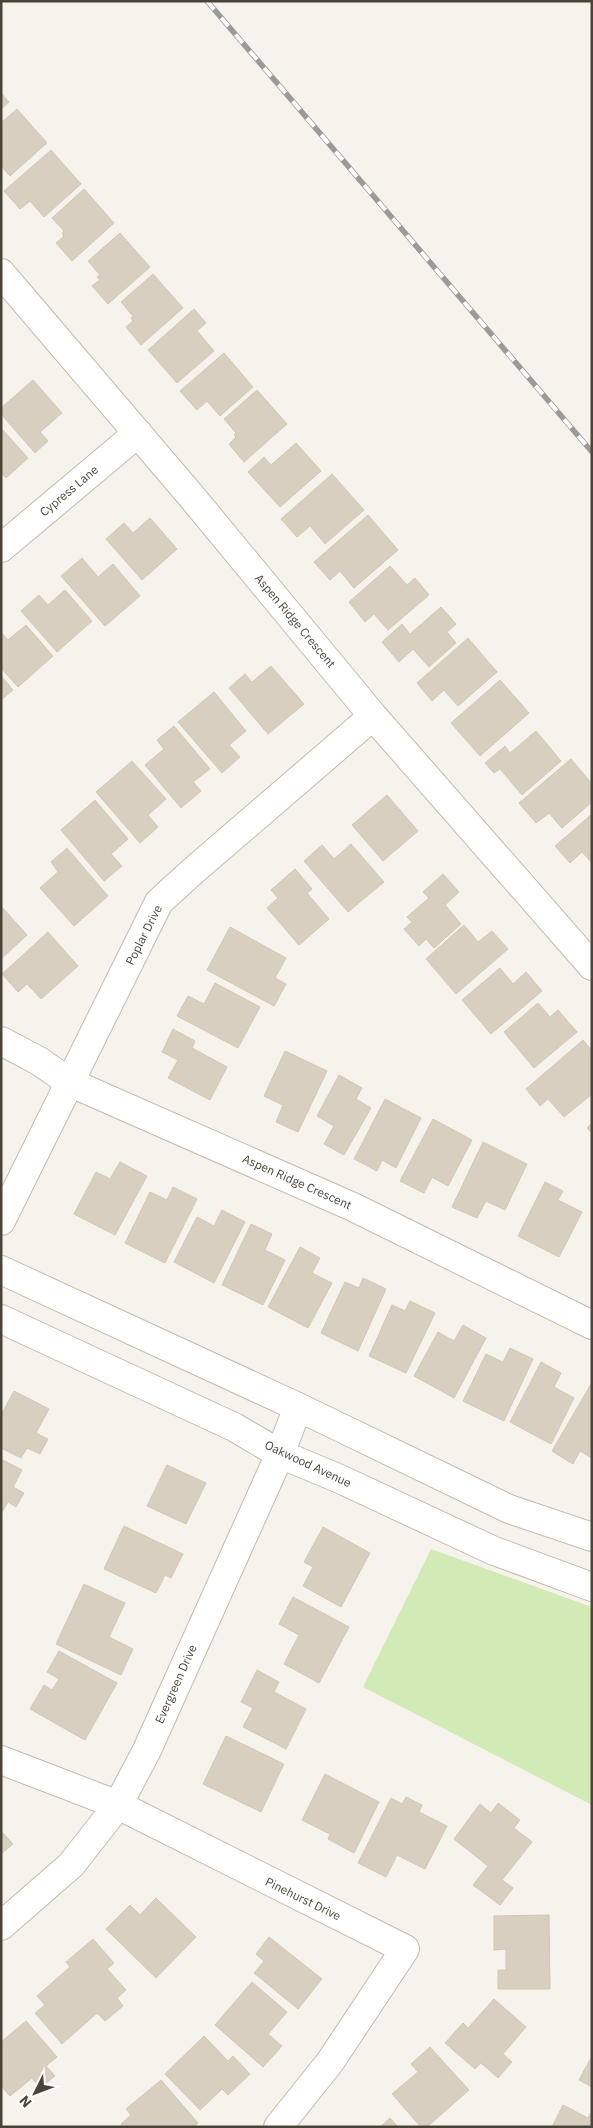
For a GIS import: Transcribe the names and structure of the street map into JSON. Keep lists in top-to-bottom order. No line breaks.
{"streets":{"street":["Cypress Lane","Aspen Ridge Crescent","Poplar Drive","Oakwood Avenue","Evergreen Drive","Pinehurst Drive"]},"crossings":[["Cypress Lane","Aspen Ridge Crescent"],["Aspen Ridge Crescent","Poplar Drive"],["Oakwood Avenue","Evergreen Drive"],["Evergreen Drive","Pinehurst Drive"]],"north":"bottom left"}
